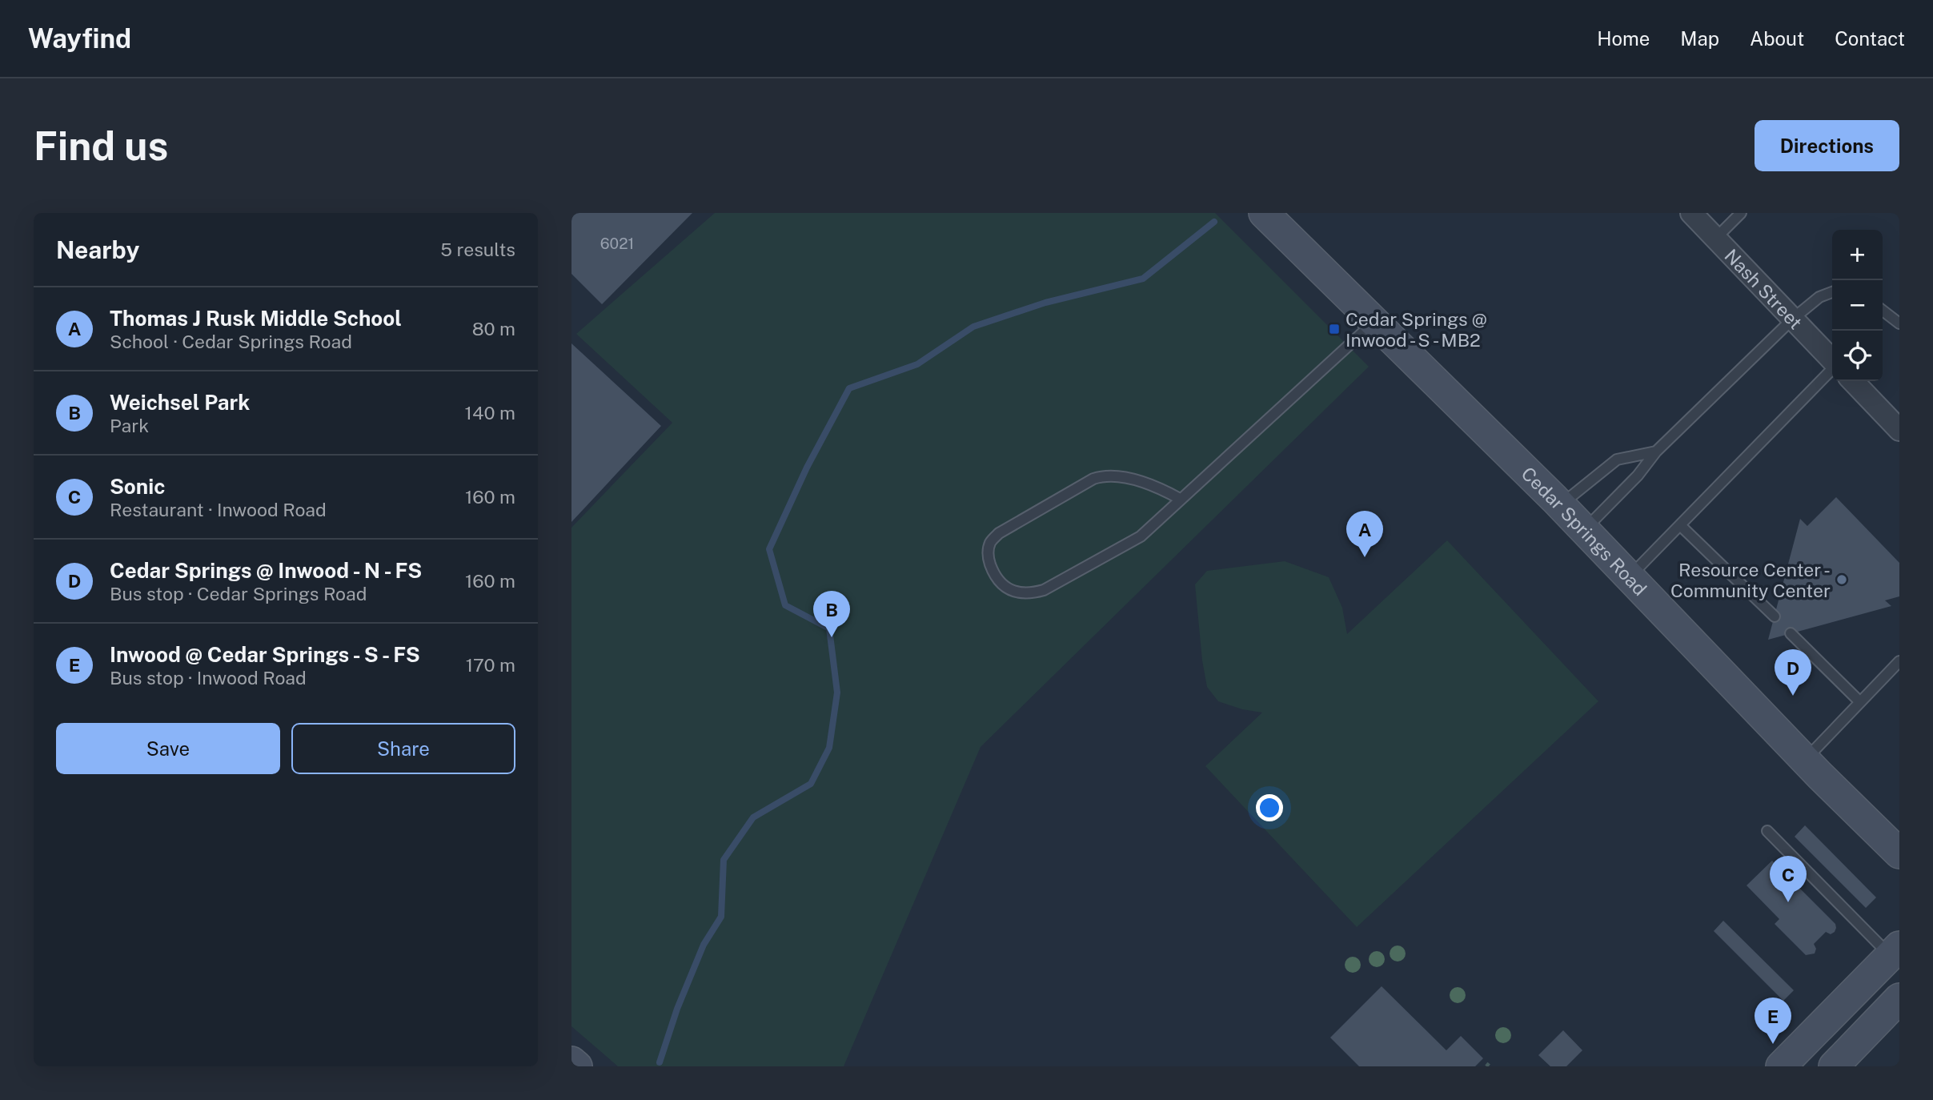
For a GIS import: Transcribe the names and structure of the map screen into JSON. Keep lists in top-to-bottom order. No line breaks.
{"streets":{"main road":["Cedar Springs Road"],"street":["Nash Street"]},"places":{"transit":["Cedar Springs @ Inwood - S - MB2"],"other":["Resource Center - Community Center"]},"house_numbers":["6021"],"page":{"header":"Wayfind","nav":["Home","Map","About","Contact"],"buttons":["Directions",["Save","Share"]],"title":"Find us","heading":["Nearby","5 results"],"map_buttons":["+","−"],"list":[{"mark":"A","name":"Thomas J Rusk Middle School","note":"School · Cedar Springs Road","value":"80 m"},{"mark":"B","name":"Weichsel Park","note":"Park","value":"140 m"},{"mark":"C","name":"Sonic","note":"Restaurant · Inwood Road","value":"160 m"},{"mark":"D","name":"Cedar Springs @ Inwood - N - FS","note":"Bus stop · Cedar Springs Road","value":"160 m"},{"mark":"E","name":"Inwood @ Cedar Springs - S - FS","note":"Bus stop · Inwood Road","value":"170 m"}],"pins":["A","B","D","C","E"]}}
